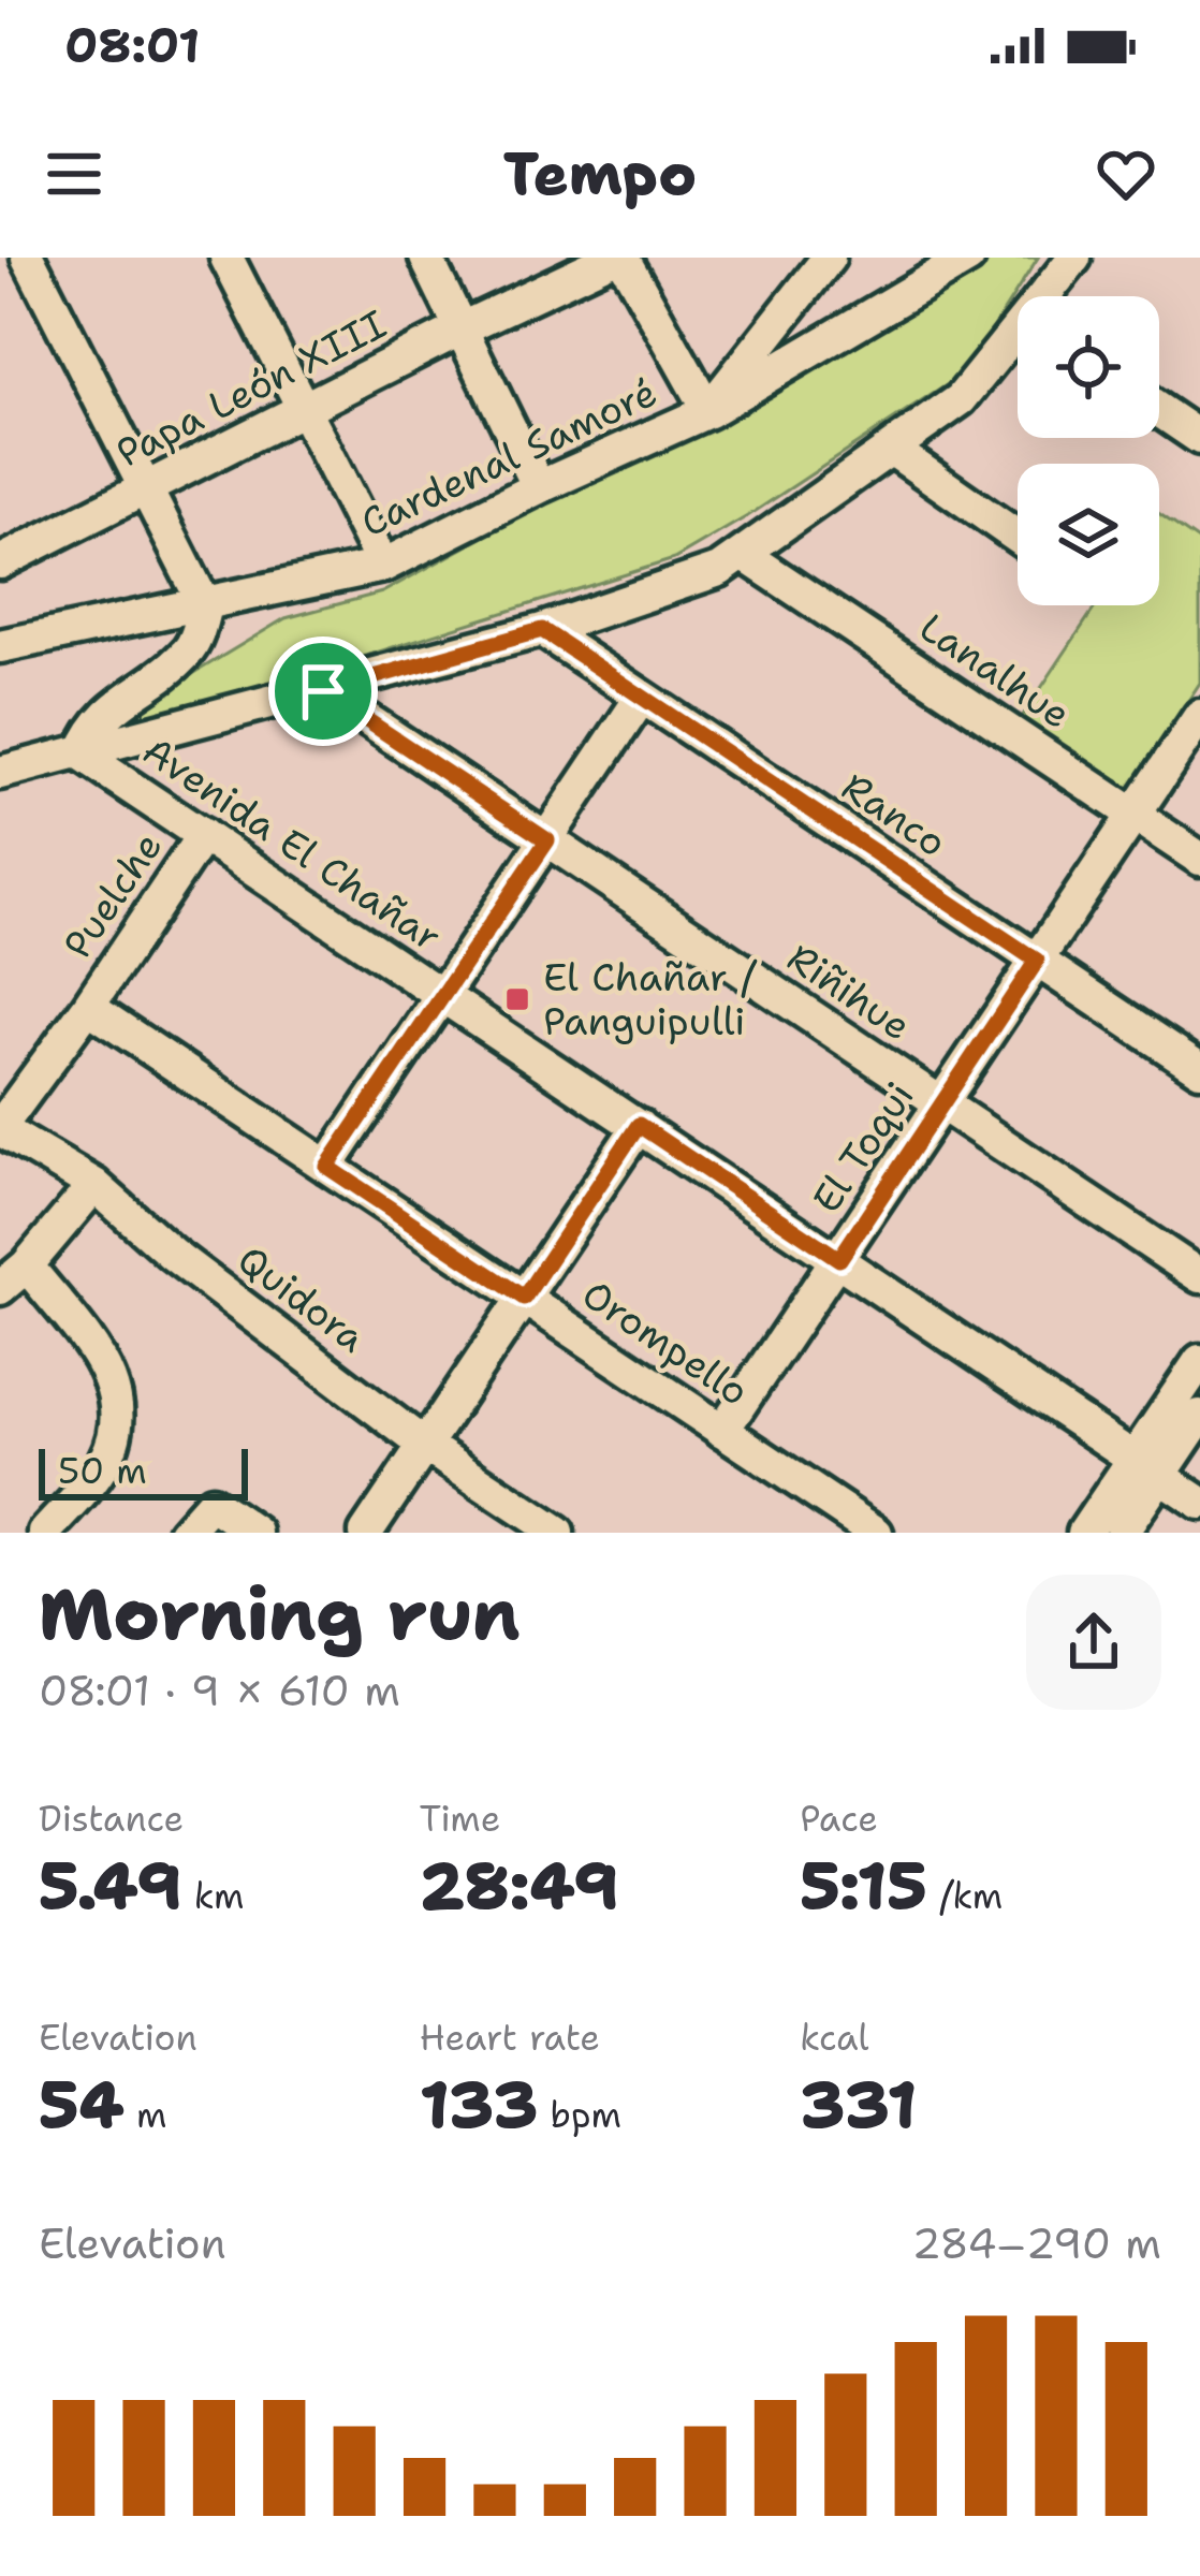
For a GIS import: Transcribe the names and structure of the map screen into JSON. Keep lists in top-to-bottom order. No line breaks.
{"streets":{"street":["Papa León XIII","Cardenal Samoré","Lanalhue","Ranco","Avenida El Chañar","Puelche","Riñihue","El Toqui","Quidora","Orompello"]},"crossings":[["Cardenal Samoré","Avenida El Chañar"],["Lanalhue","El Toqui"],["Ranco","El Toqui"],["Avenida El Chañar","Puelche"],["Avenida El Chañar","El Toqui"],["Puelche","Quidora"],["Puelche","Orompello"],["Riñihue","El Toqui"],["El Toqui","Orompello"]],"places":{"transit":["El Chañar / Panguipulli"]},"scale_bar":"50 m","page":{"status":"08:01","header":"Tempo","scale":"50 m","heading":["Morning run","08:01 · 9 × 610 m"],"stats":[["Distance","5.49 km"],["Time","28:49"],["Pace","5:15 /km"],["Elevation","54 m"],["Heart rate","133 bpm"],["kcal","331"]],"chart":["Elevation","284–290 m"]}}
